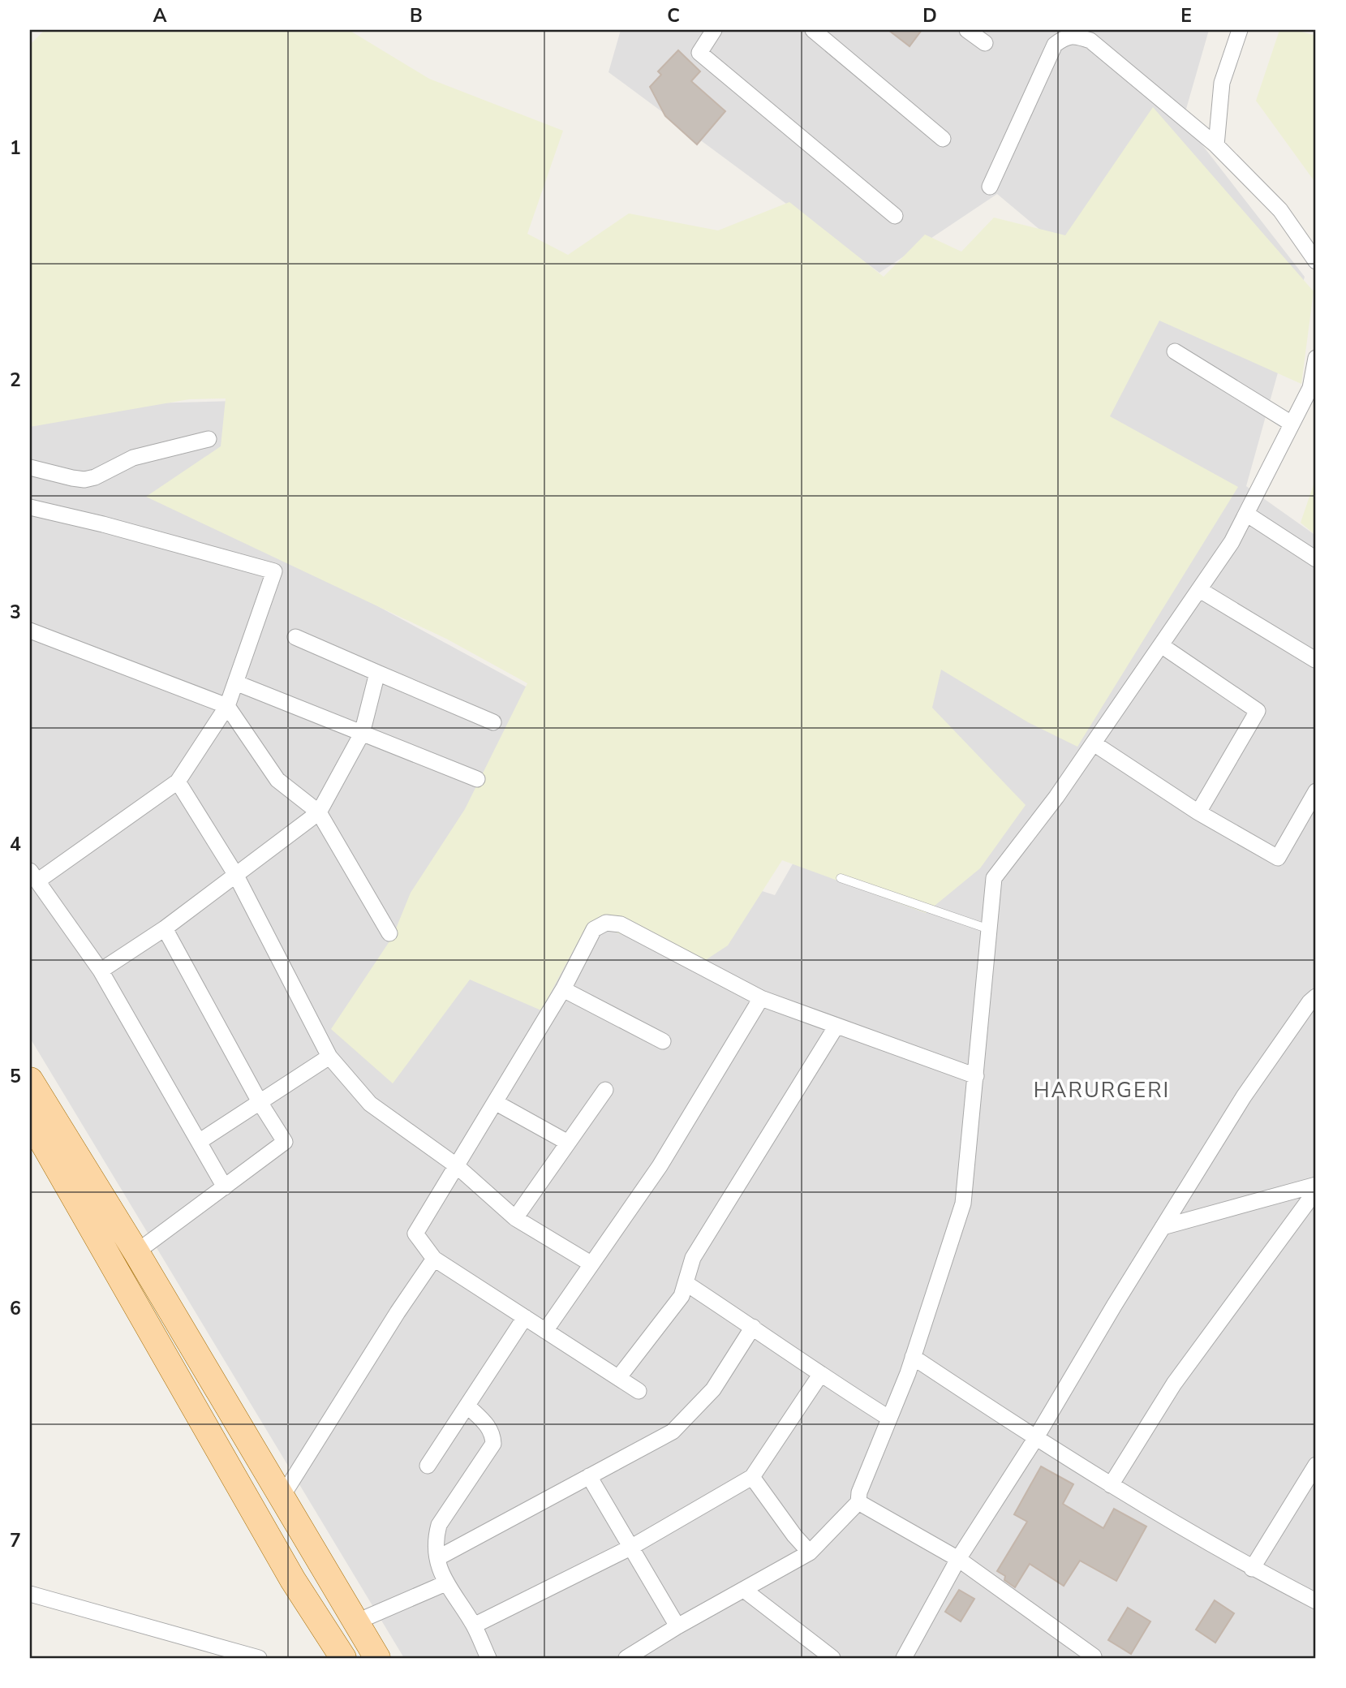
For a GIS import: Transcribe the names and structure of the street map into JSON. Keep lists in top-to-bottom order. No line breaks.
{"districts":["HARURGERI"],"grid":{"columns":["A","B","C","D","E"],"rows":["1","2","3","4","5","6","7"]}}
